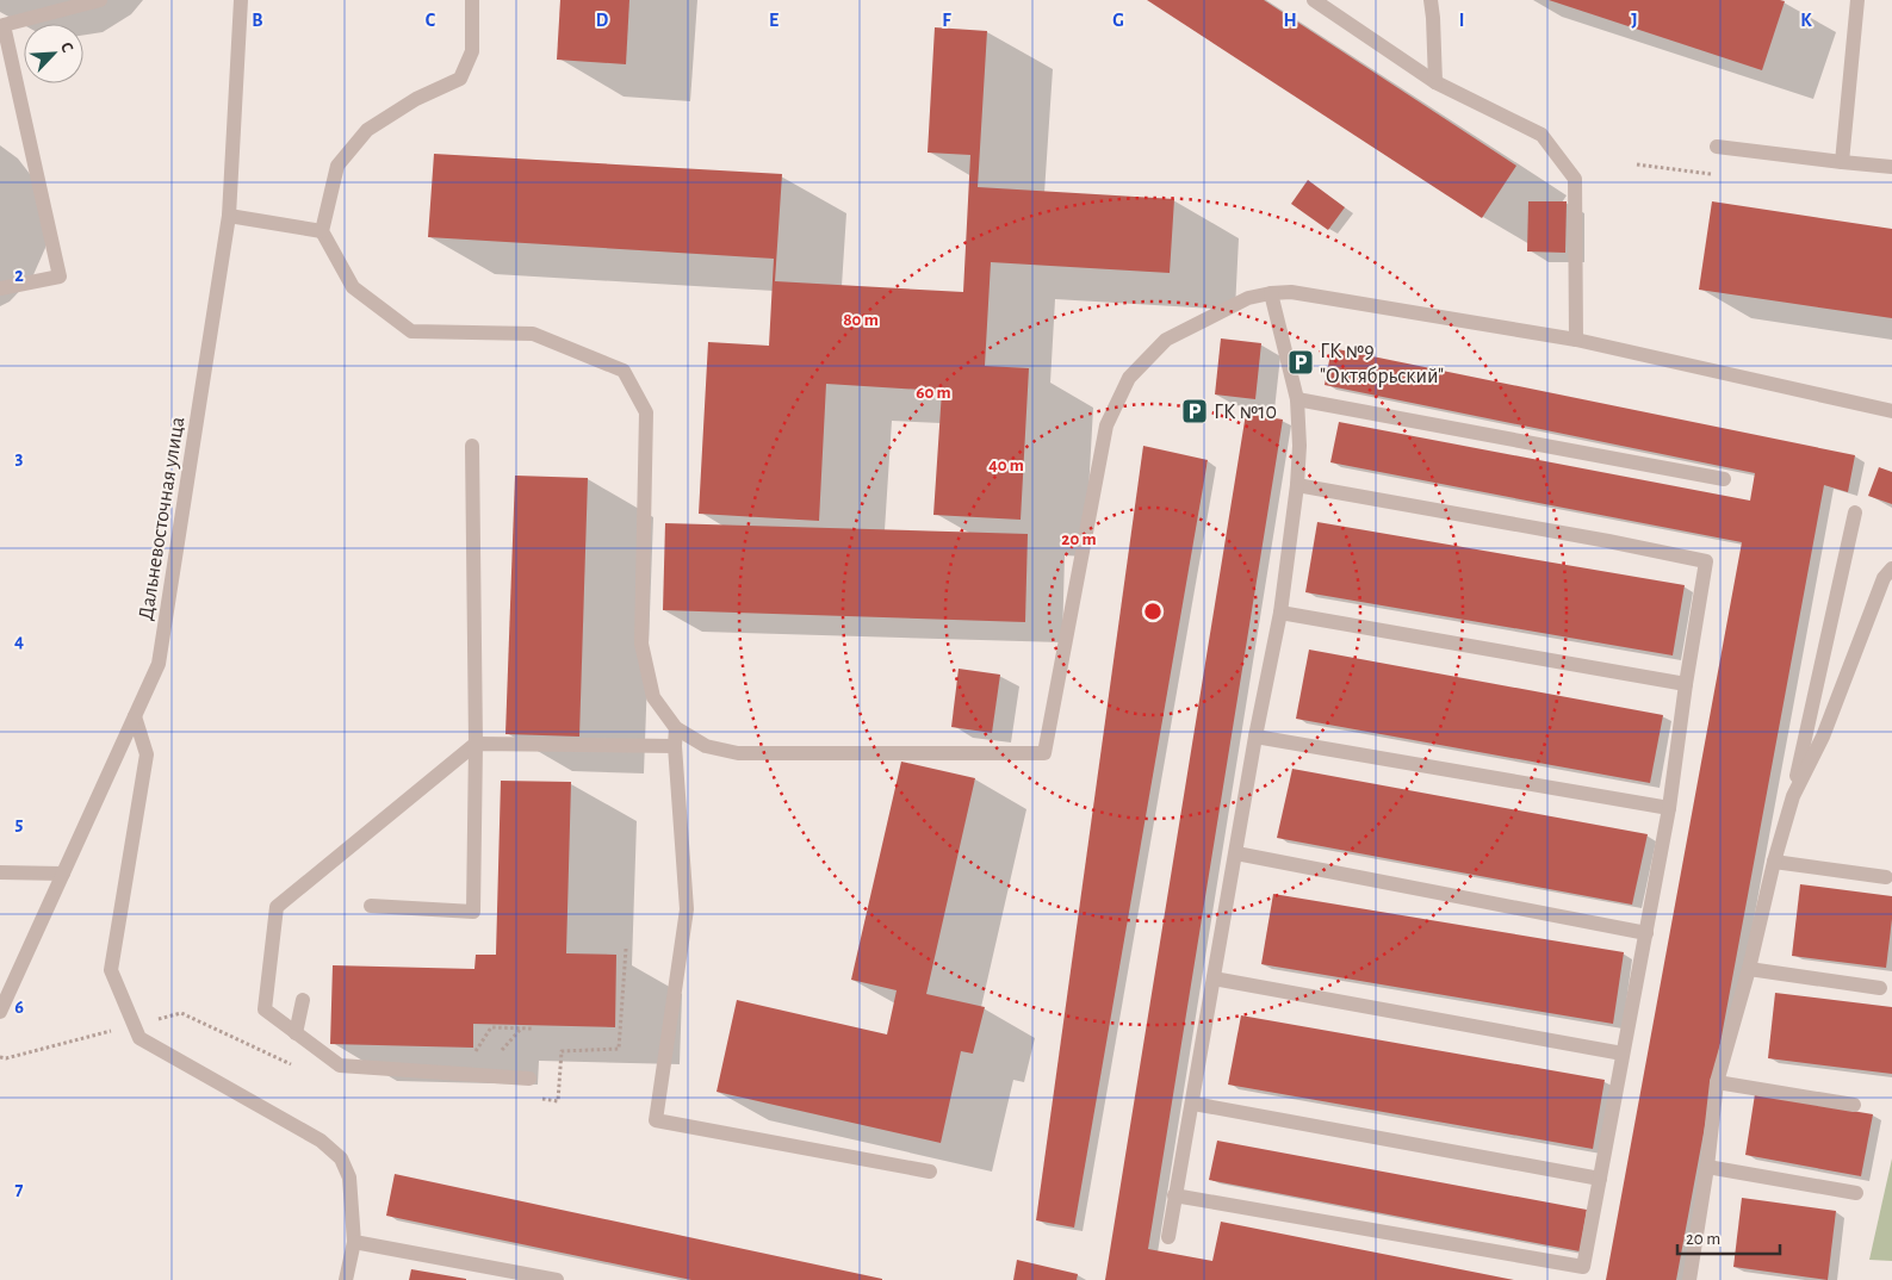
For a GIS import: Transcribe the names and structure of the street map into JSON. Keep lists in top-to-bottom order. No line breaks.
{"streets":{"street":["Дальневосточная улица"]},"places":{"parking":["ГК №9 \"Октябрьский\"","ГК №10"]},"scale_bar":"20 m","north":"top right","grid":{"columns":["B","C","D","E","F","G","H","I","J","K"],"rows":["2","3","4","5","6","7"]},"rings":["80 m","60 m","40 m","20 m"]}
